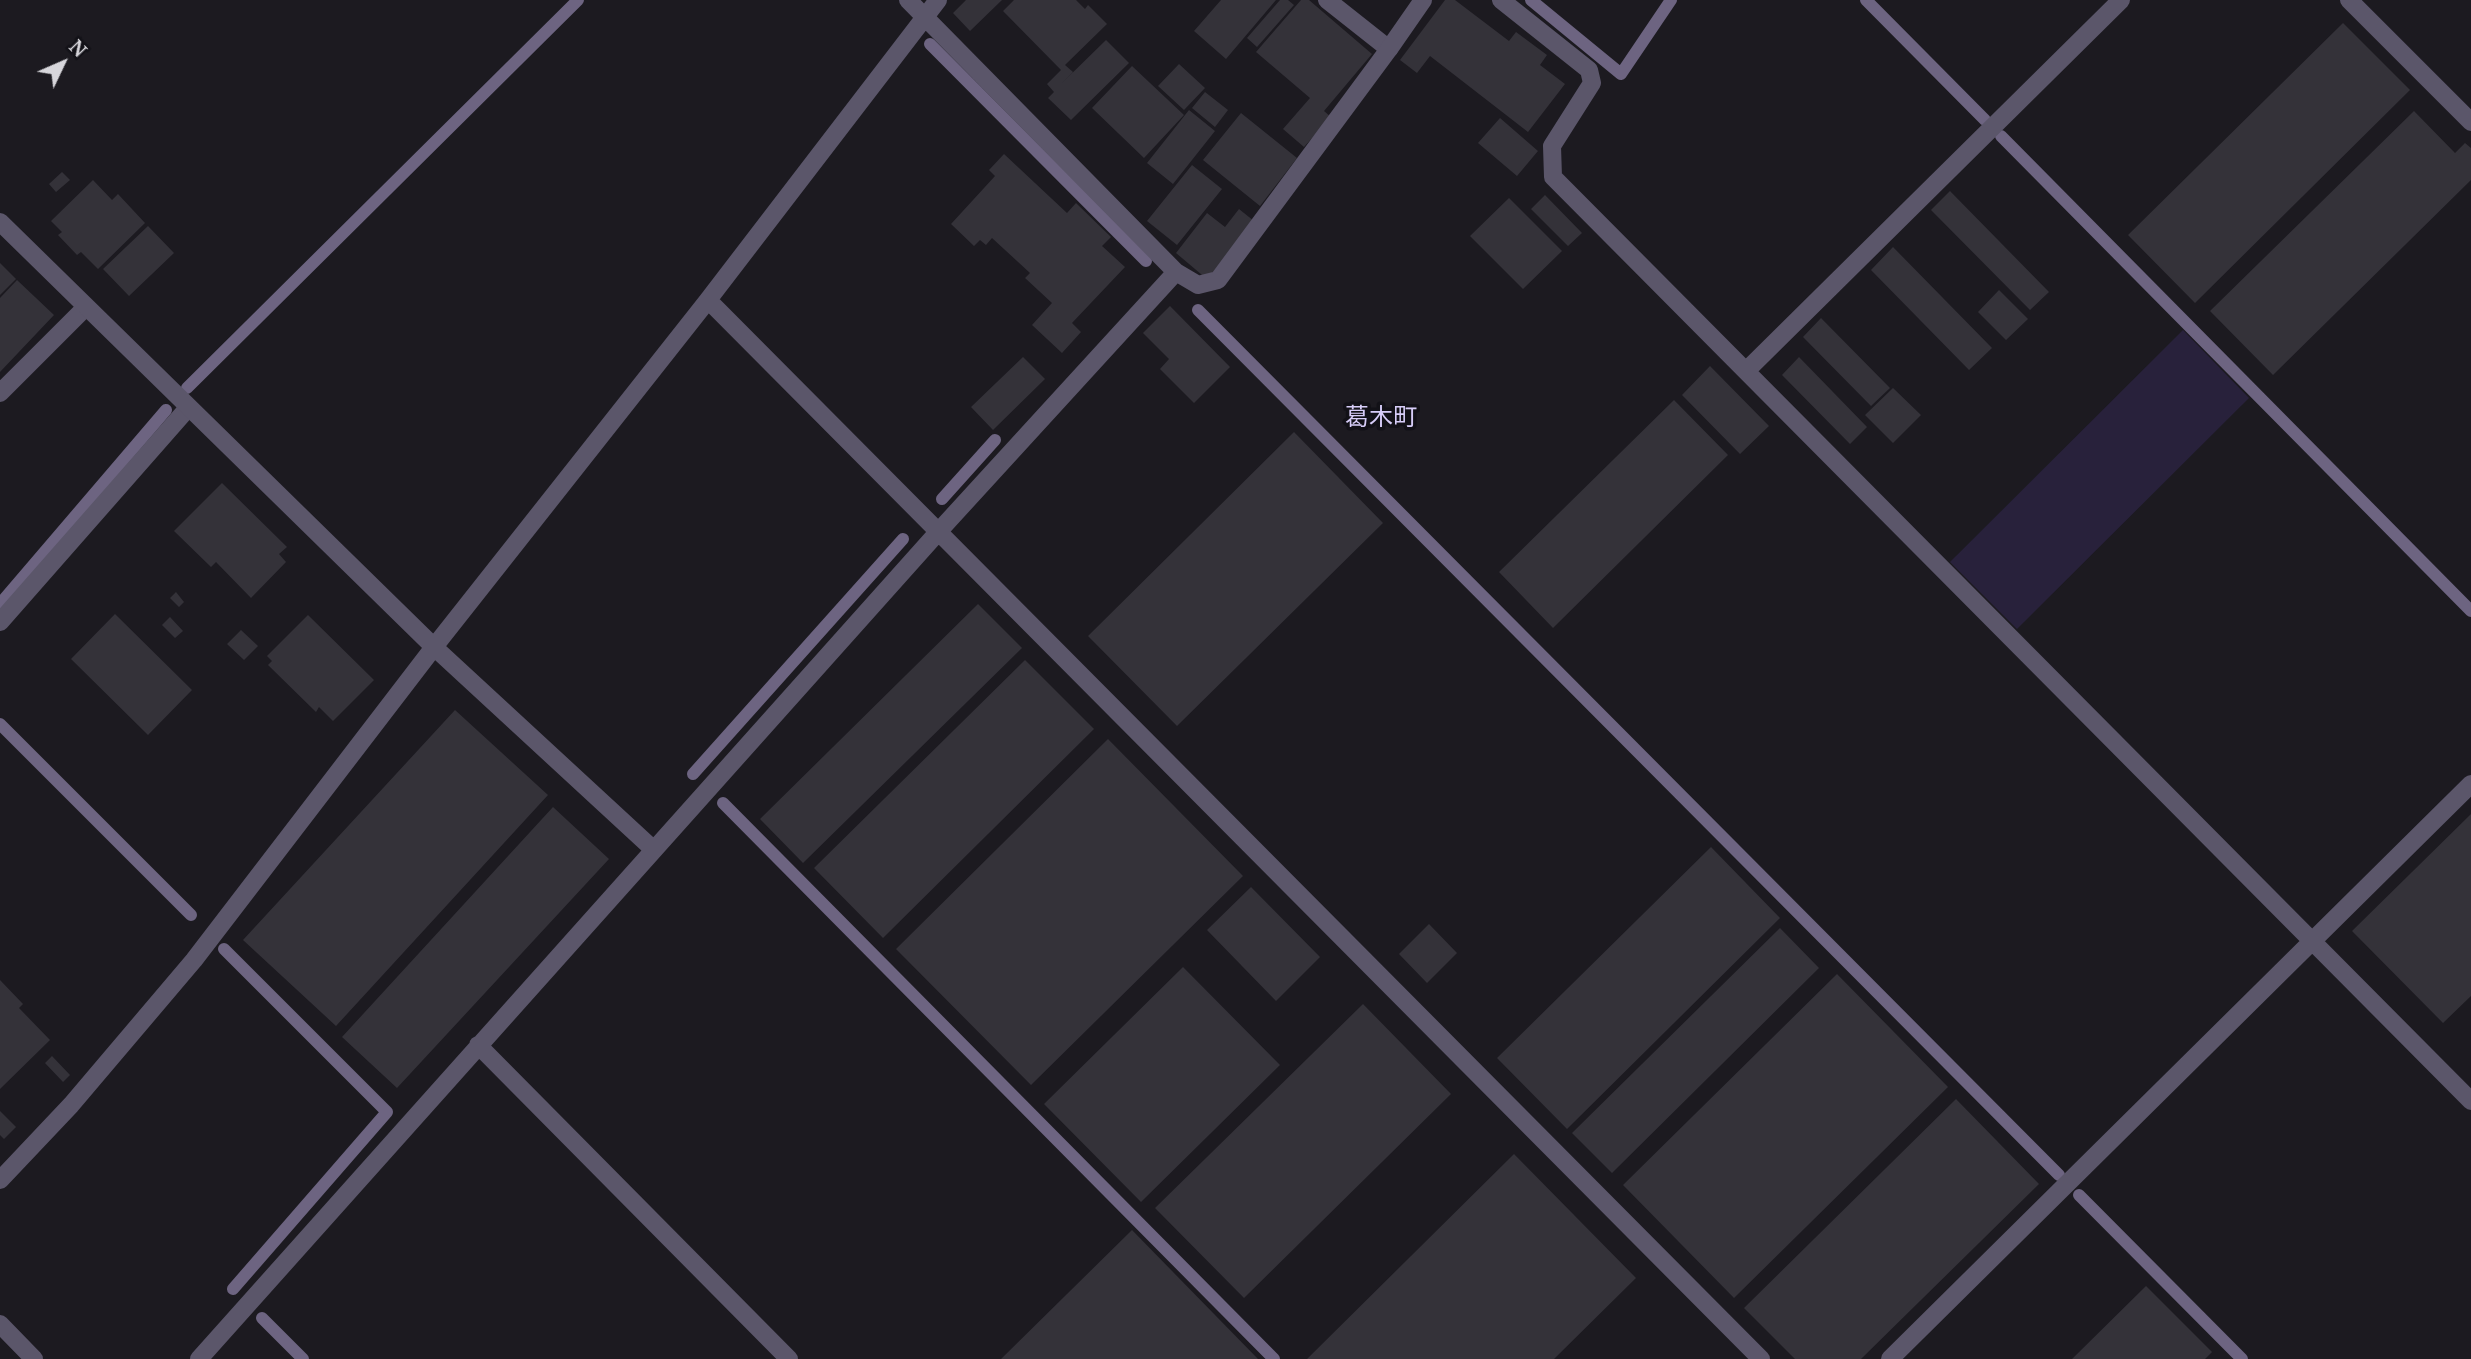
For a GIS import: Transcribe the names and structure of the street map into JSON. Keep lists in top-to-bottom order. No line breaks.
{"districts":["葛木町"],"north":"top right"}
